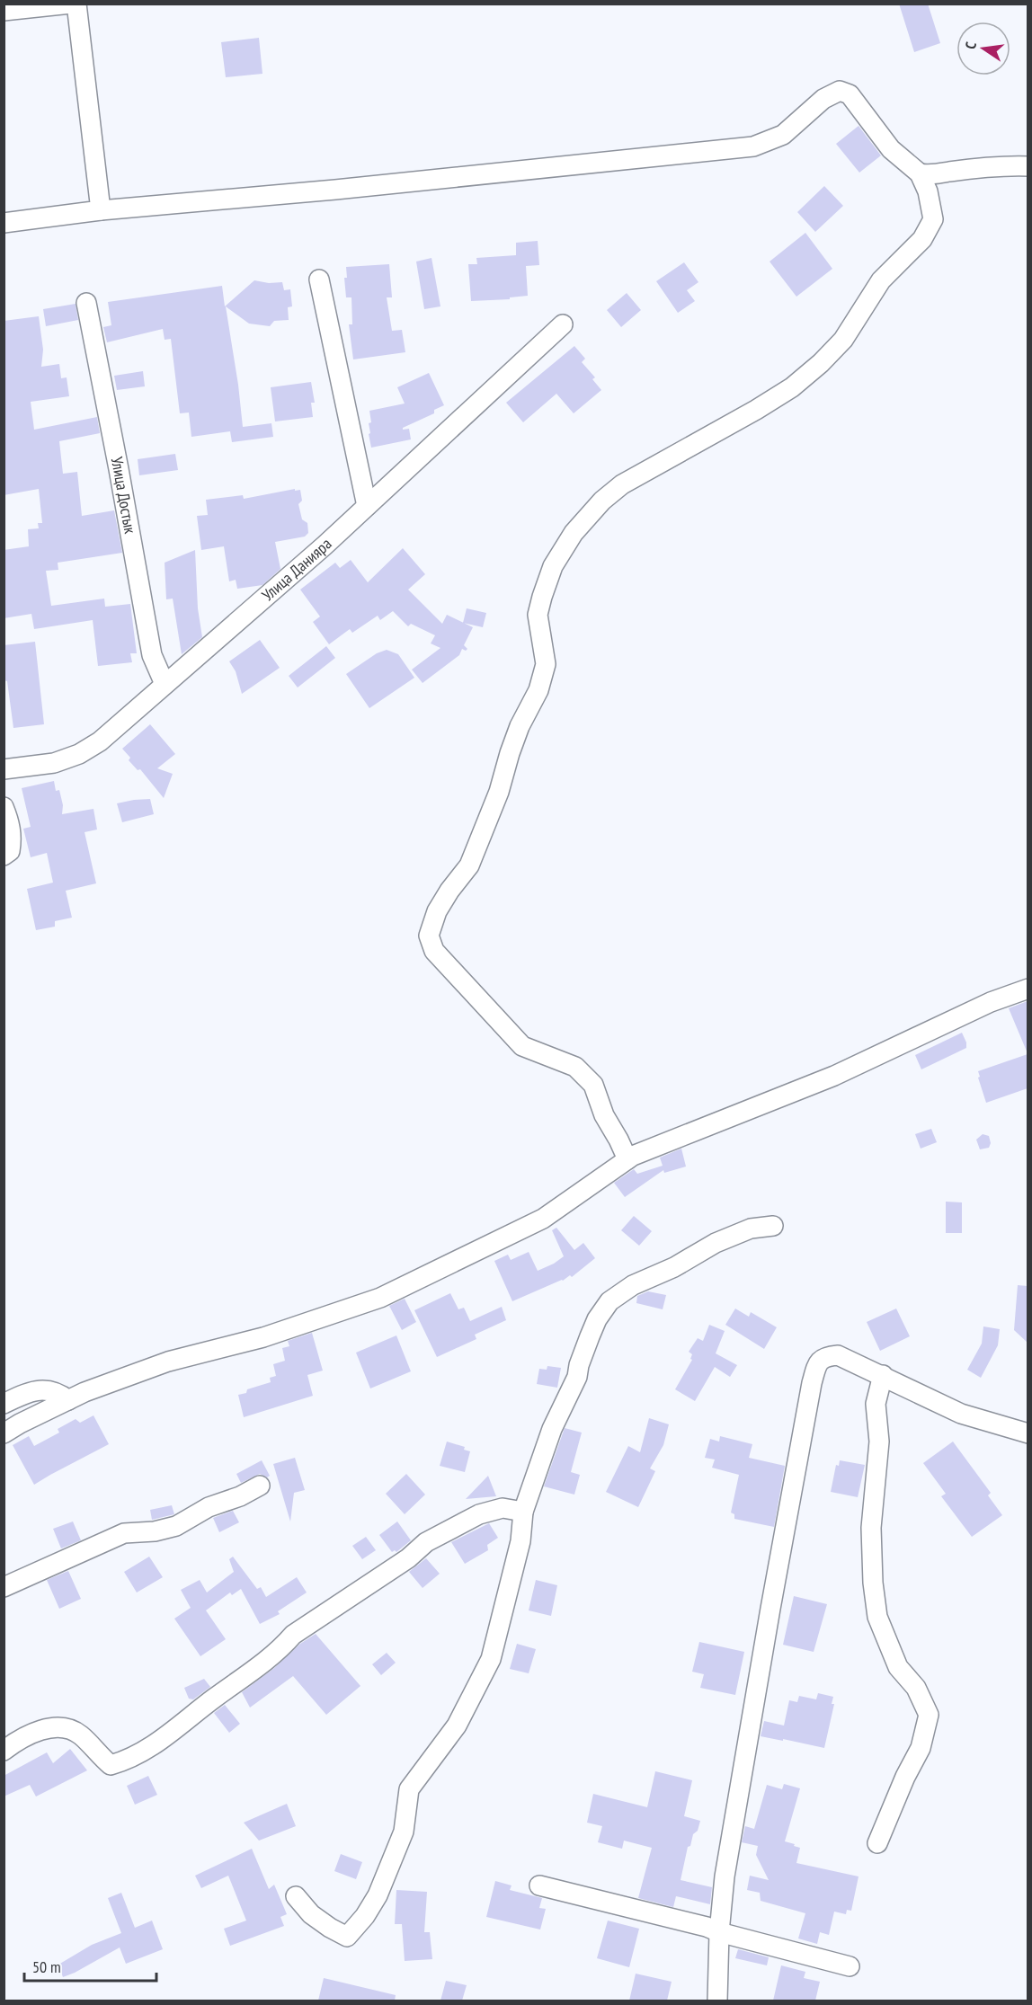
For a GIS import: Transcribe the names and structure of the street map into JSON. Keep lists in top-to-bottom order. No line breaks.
{"streets":{"street":["Улица Достык","Улица Данияра"]},"crossings":[["Улица Достык","Улица Данияра"]],"scale_bar":"50 m","north":"left"}
